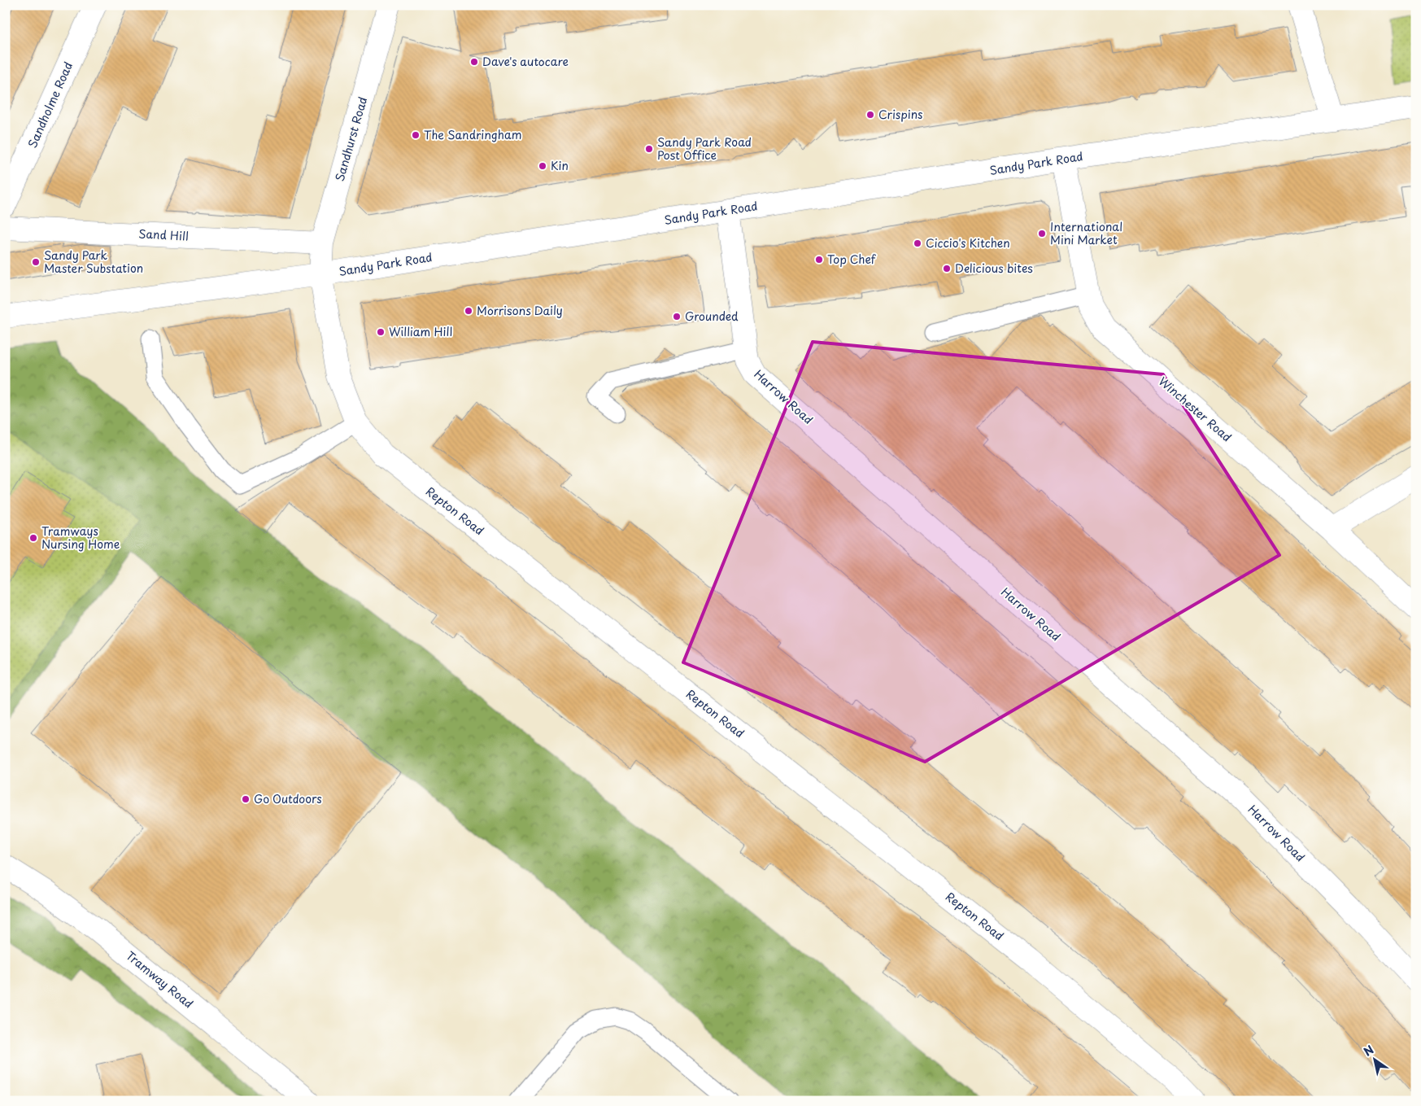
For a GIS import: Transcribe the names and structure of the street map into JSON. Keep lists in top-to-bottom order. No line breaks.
{"streets":{"street":["Sandholme Road","Sandhurst Road","Sandy Park Road","Sand Hill","Harrow Road","Winchester Road","Repton Road","Tramway Road"]},"crossings":[["Sandhurst Road","Sandy Park Road"],["Sandhurst Road","Sand Hill"],["Sandhurst Road","Repton Road"],["Sandy Park Road","Harrow Road"],["Sandy Park Road","Winchester Road"],["Sandy Park Road","Repton Road"]],"places":["Dave's autocare","Crispins","The Sandringham","Sandy Park Road Post Office","Kin","International Mini Market","Ciccio's Kitchen","Top Chef","Sandy Park Master Substation","Delicious bites","Morrisons Daily","Grounded","William Hill","Tramways Nursing Home","Go Outdoors"],"north":"top left"}
